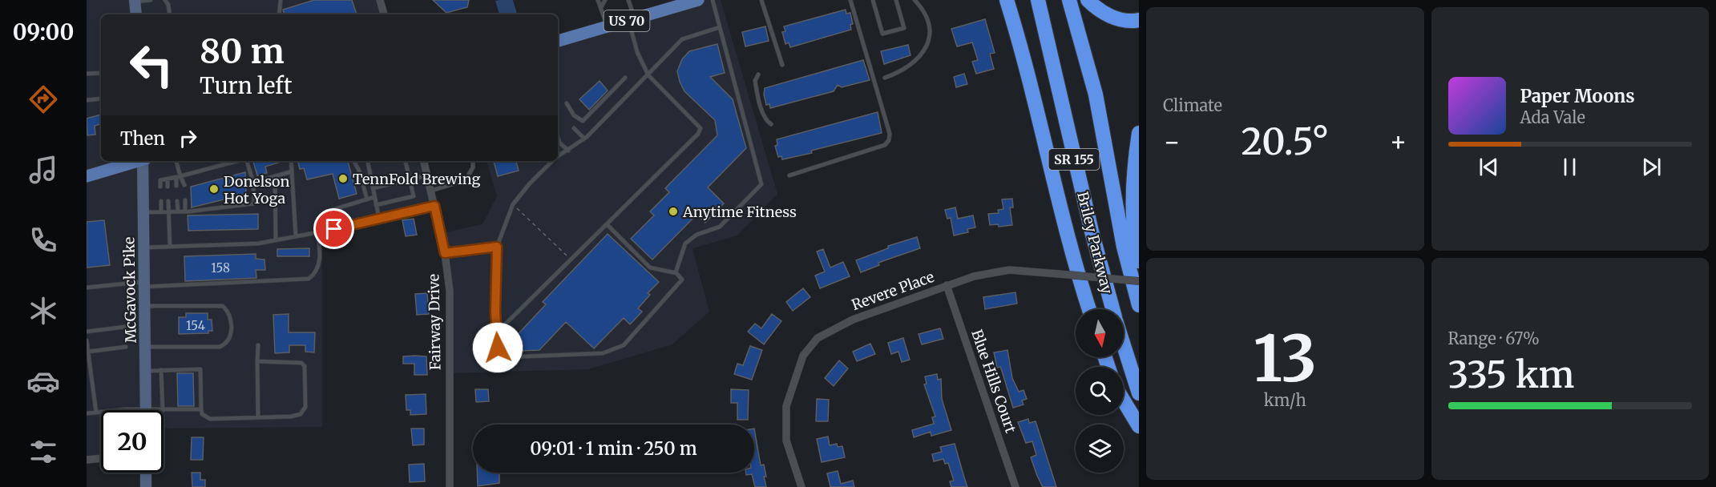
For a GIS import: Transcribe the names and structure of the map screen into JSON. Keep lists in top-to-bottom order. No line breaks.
{"streets":{"highway":["SR 155","Briley Parkway"],"main road":["US 70","McGavock Pike"],"street":["Revere Place","Fairway Drive","Blue Hills Court"]},"crossings":[["Revere Place","Blue Hills Court"]],"places":["TennFold Brewing","Donelson Hot Yoga","Anytime Fitness"],"house_numbers":["158","154"],"north":"bottom","page":{"tabs":"09:00","tile":["Climate",["13","km/h"],["Range · 67%","335 km"]],"turn":["80 m","Turn left"],"song":["Paper Moons","Ada Vale"],"then":"Then","heat":["−","20.5°","+"],"limit":"20","trip":"09:01 · 1 min · 250 m"}}
